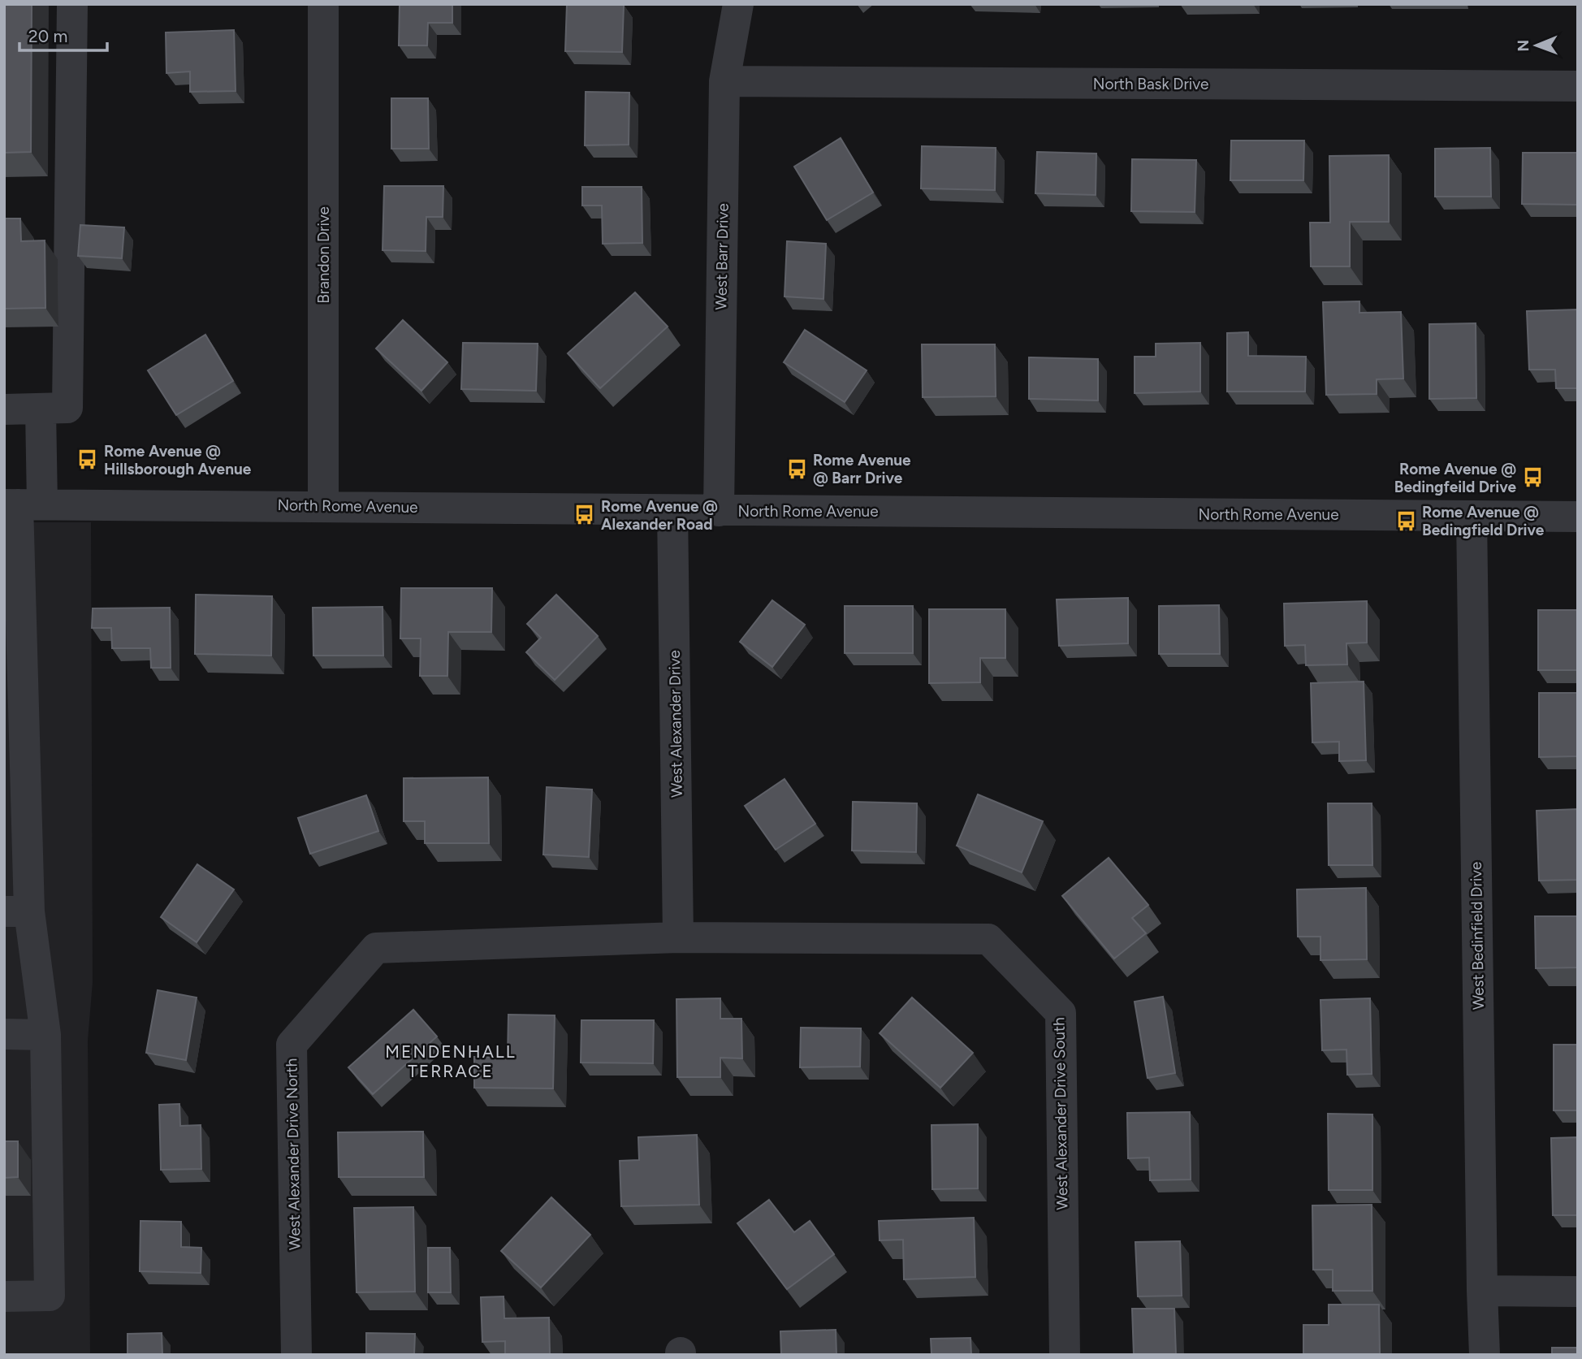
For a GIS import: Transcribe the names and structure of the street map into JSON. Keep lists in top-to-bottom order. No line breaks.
{"streets":{"street":["North Bask Drive","Brandon Drive","West Barr Drive","North Rome Avenue","West Alexander Drive","West Bedinfield Drive","West Alexander Drive South","West Alexander Drive North"]},"crossings":[["North Bask Drive","West Barr Drive"],["Brandon Drive","North Rome Avenue"],["West Barr Drive","North Rome Avenue"],["North Rome Avenue","West Alexander Drive"],["North Rome Avenue","West Bedinfield Drive"],["West Alexander Drive","West Alexander Drive South"],["West Alexander Drive","West Alexander Drive North"],["West Alexander Drive South","West Alexander Drive North"]],"districts":["MENDENHALL TERRACE"],"places":{"bus stop":["Rome Avenue @ Hillsborough Avenue","Rome Avenue @ Barr Drive","Rome Avenue @ Bedingfeild Drive","Rome Avenue @ Alexander Road","Rome Avenue @ Bedingfield Drive"]},"scale_bar":"20 m","north":"left"}
